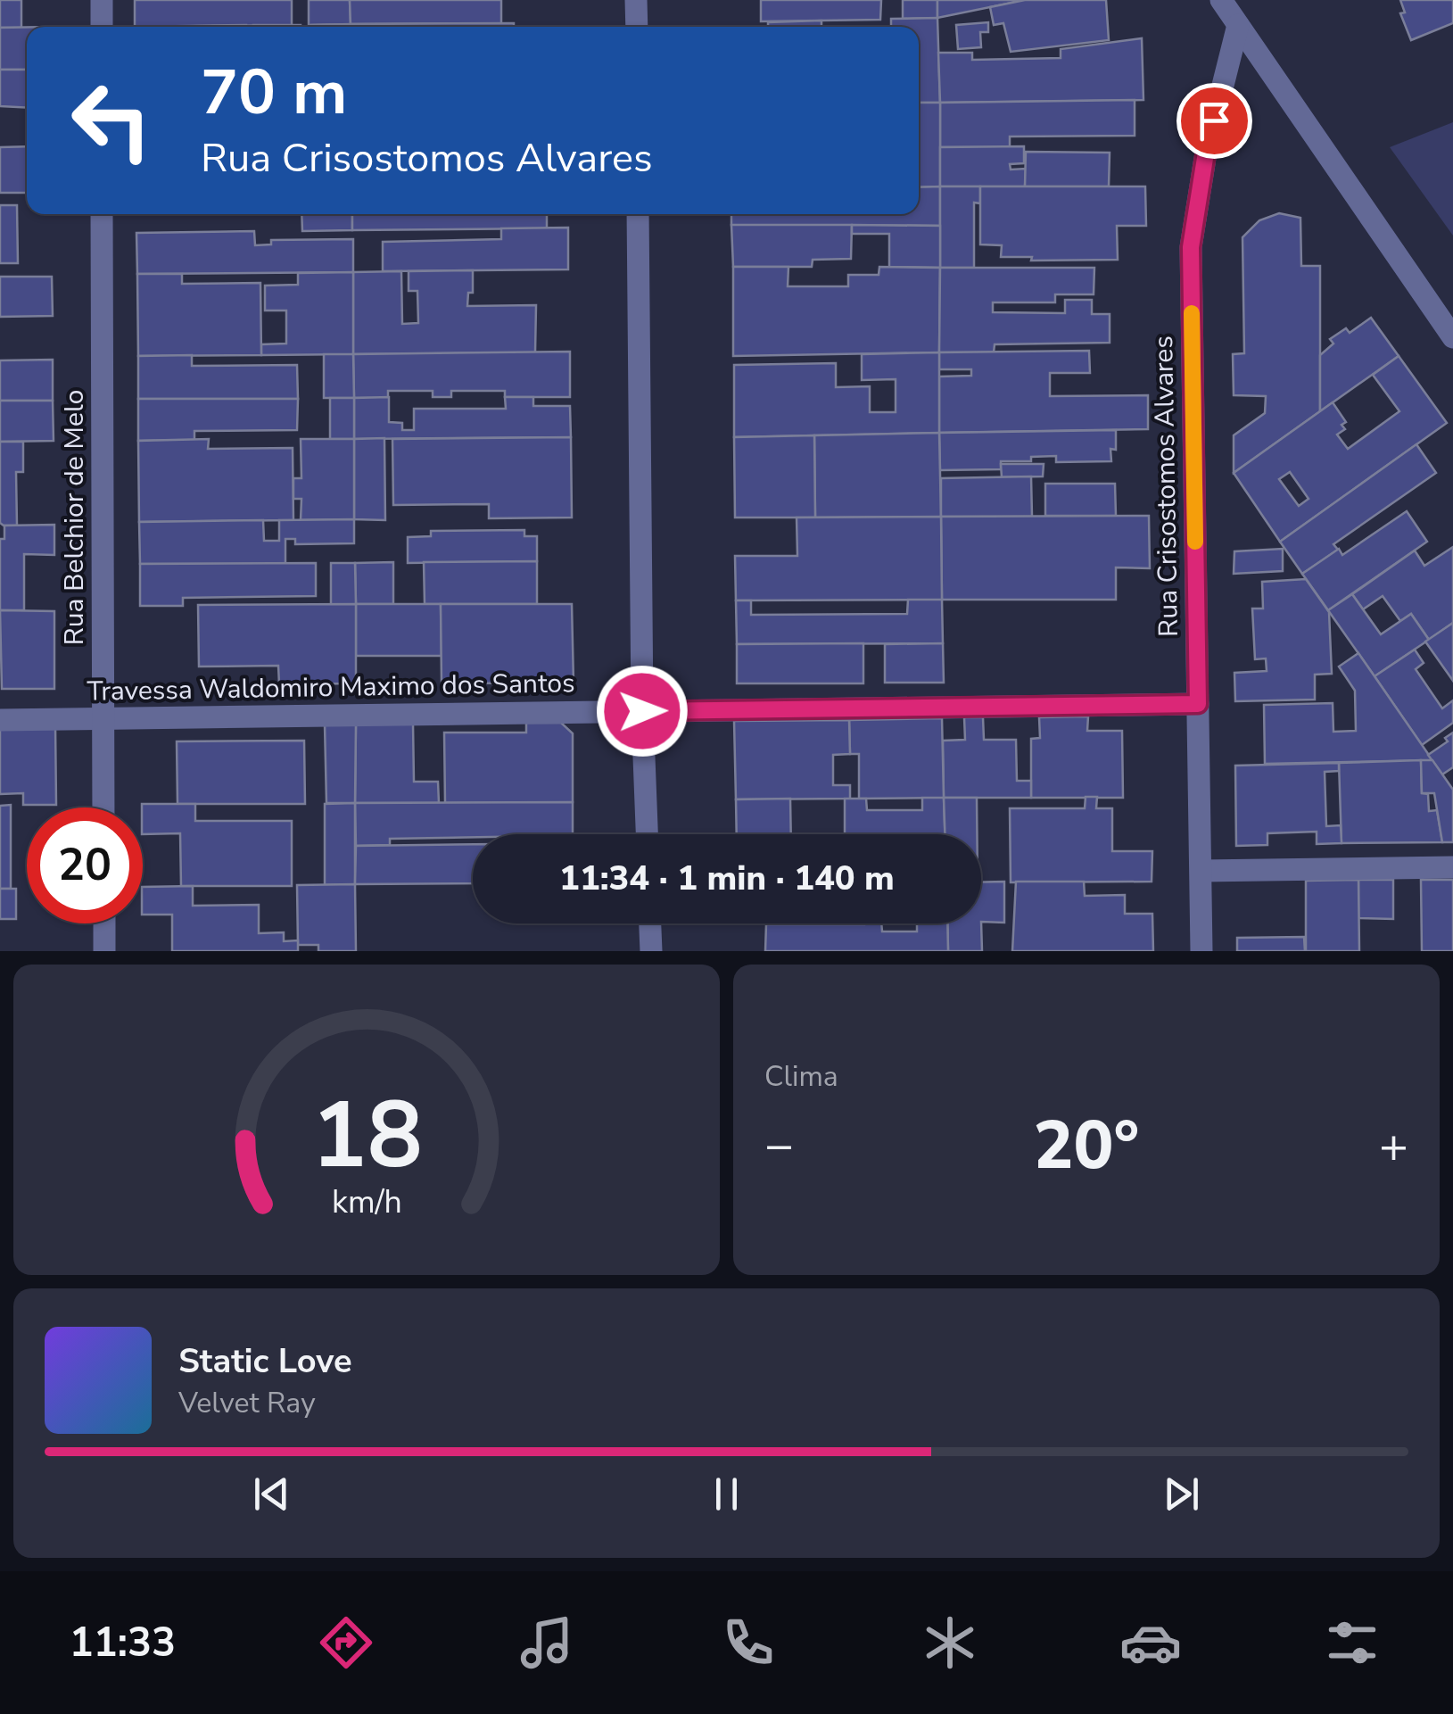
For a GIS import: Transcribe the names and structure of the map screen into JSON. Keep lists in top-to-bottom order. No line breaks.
{"streets":{"street":["Rua Crisostomos Alvares","Rua Belchior de Melo","Travessa Waldomiro Maximo dos Santos"]},"crossings":[["Rua Crisostomos Alvares","Travessa Waldomiro Maximo dos Santos"],["Rua Belchior de Melo","Travessa Waldomiro Maximo dos Santos"]],"page":{"turn":["70 m","Rua Crisostomos Alvares"],"limit":"20","trip":"11:34 · 1 min · 140 m","tile":"Clima","heat":["−","20°","+"],"song":["Static Love","Velvet Ray"],"tabs":"11:33","gauge":["18","km/h"]}}
